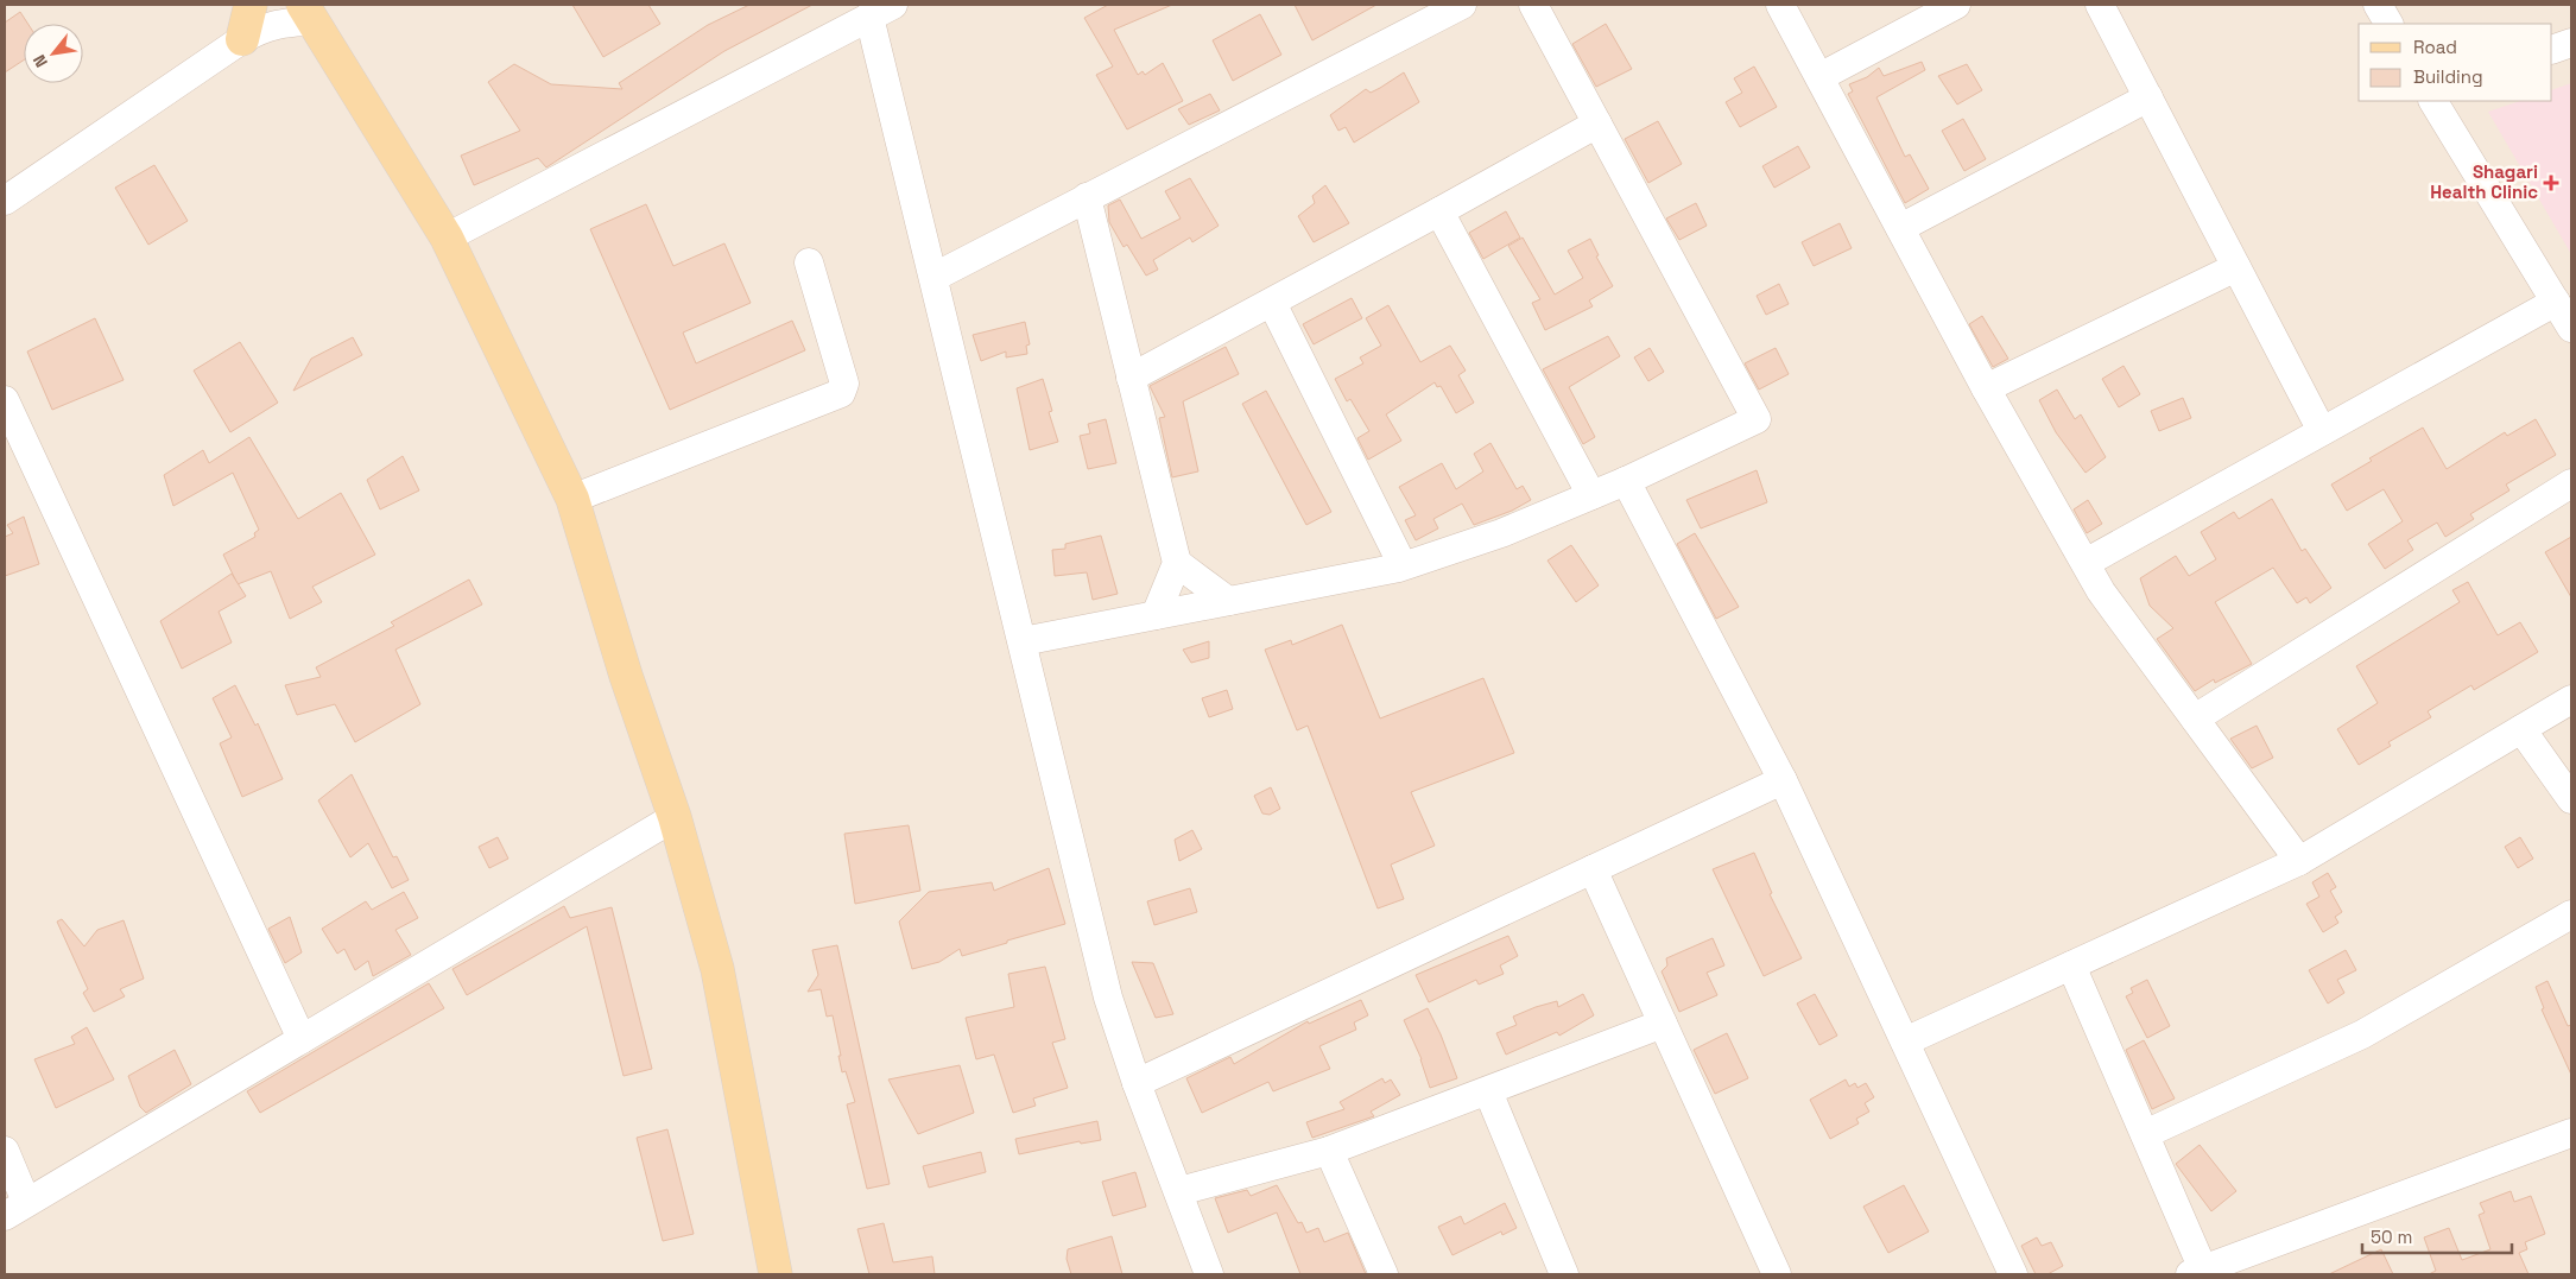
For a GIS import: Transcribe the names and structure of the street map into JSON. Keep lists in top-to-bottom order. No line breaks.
{"places":{"health":["Shagari Health Clinic"]},"legend":["Road","Building"],"scale_bar":"50 m","north":"bottom left"}
